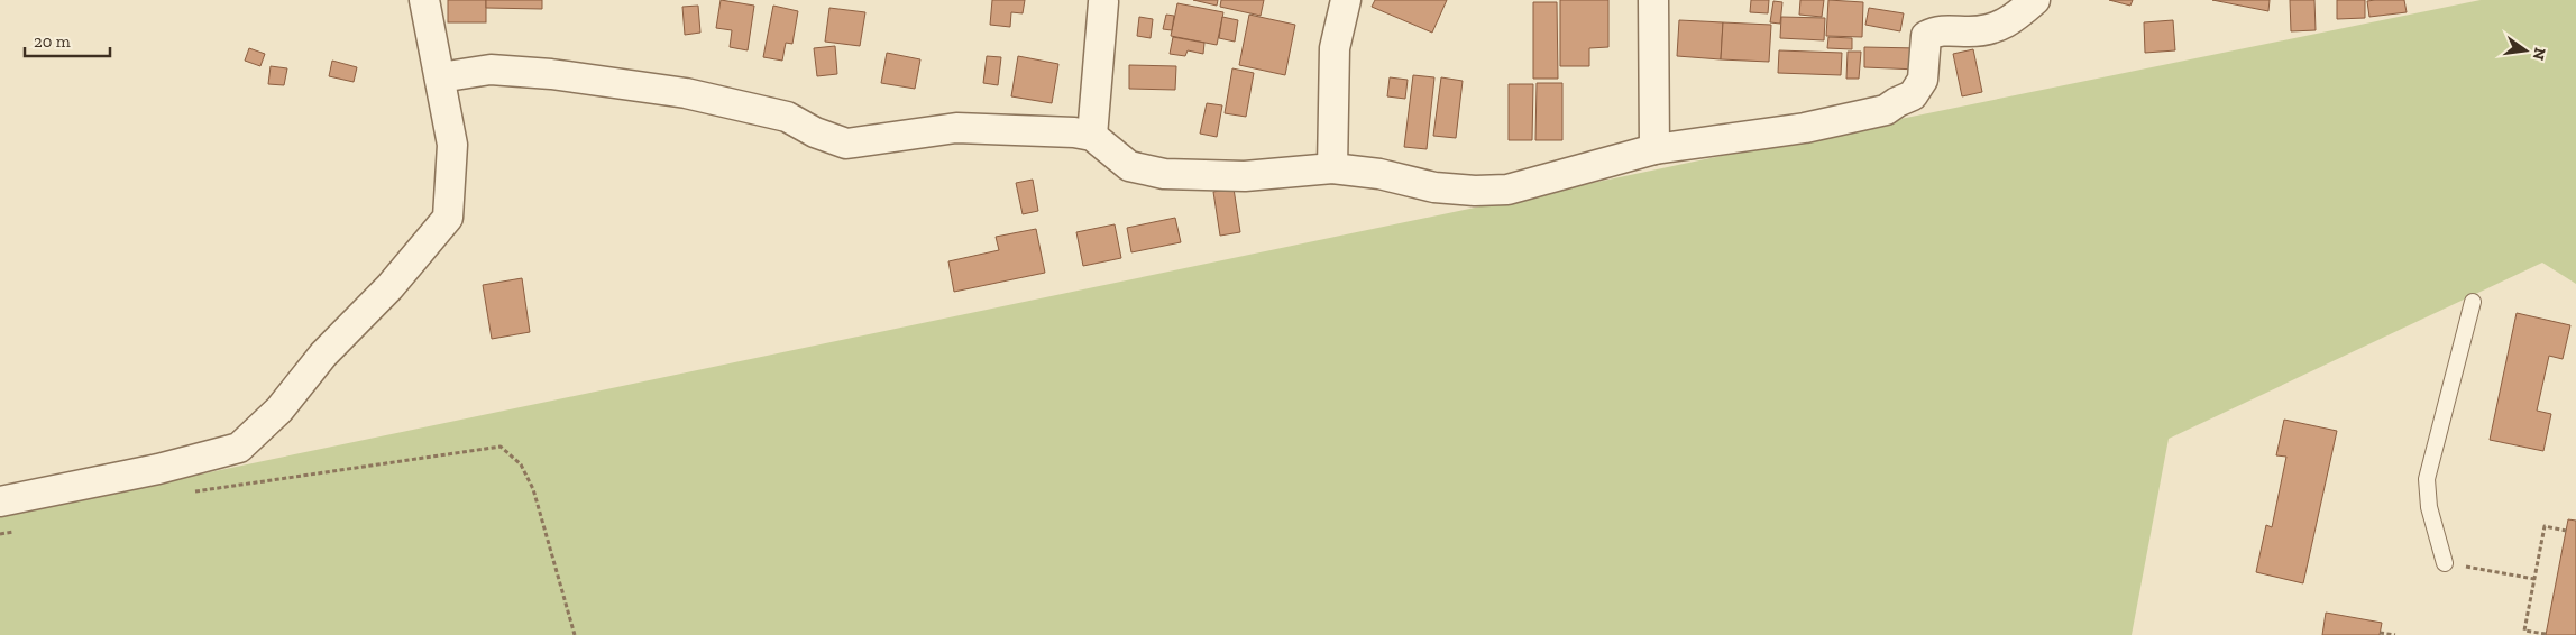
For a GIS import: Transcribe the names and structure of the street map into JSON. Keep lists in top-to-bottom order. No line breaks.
{"scale_bar":"20 m","north":"right"}
